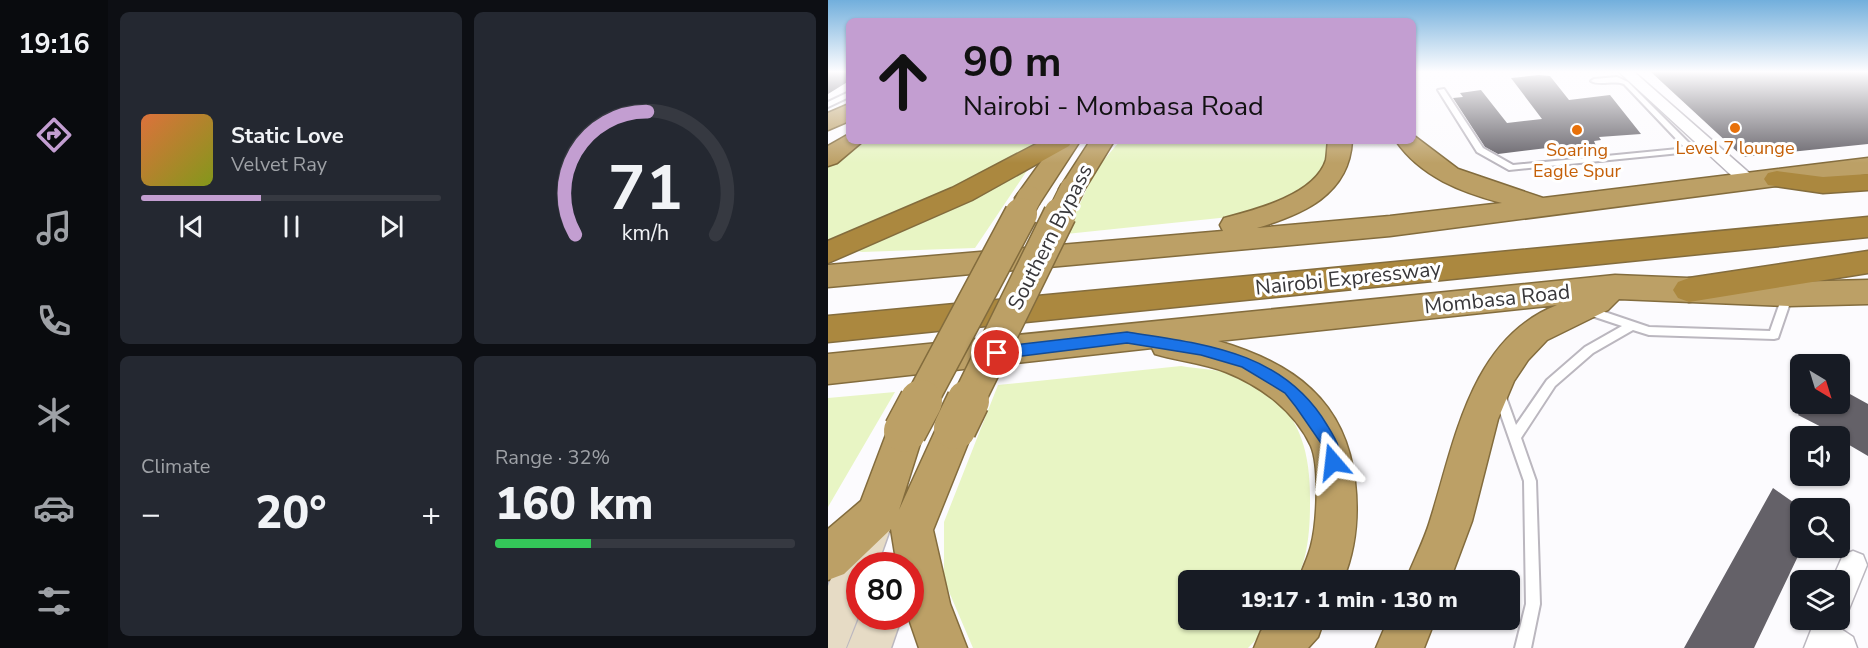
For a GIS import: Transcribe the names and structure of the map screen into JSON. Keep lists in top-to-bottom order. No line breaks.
{"streets":{"highway":["Southern Bypass","Nairobi Expressway","Mombasa Road"]},"places":["Level 7 lounge","Soaring Eagle Spur"],"north":"bottom right","page":{"tabs":"19:16","turn":["90 m","Nairobi - Mombasa Road"],"song":["Static Love","Velvet Ray"],"tile":["Climate",["Range · 32%","160 km"]],"heat":["−","20°","+"],"limit":"80","trip":"19:17 · 1 min · 130 m","gauge":["71","km/h"]}}
